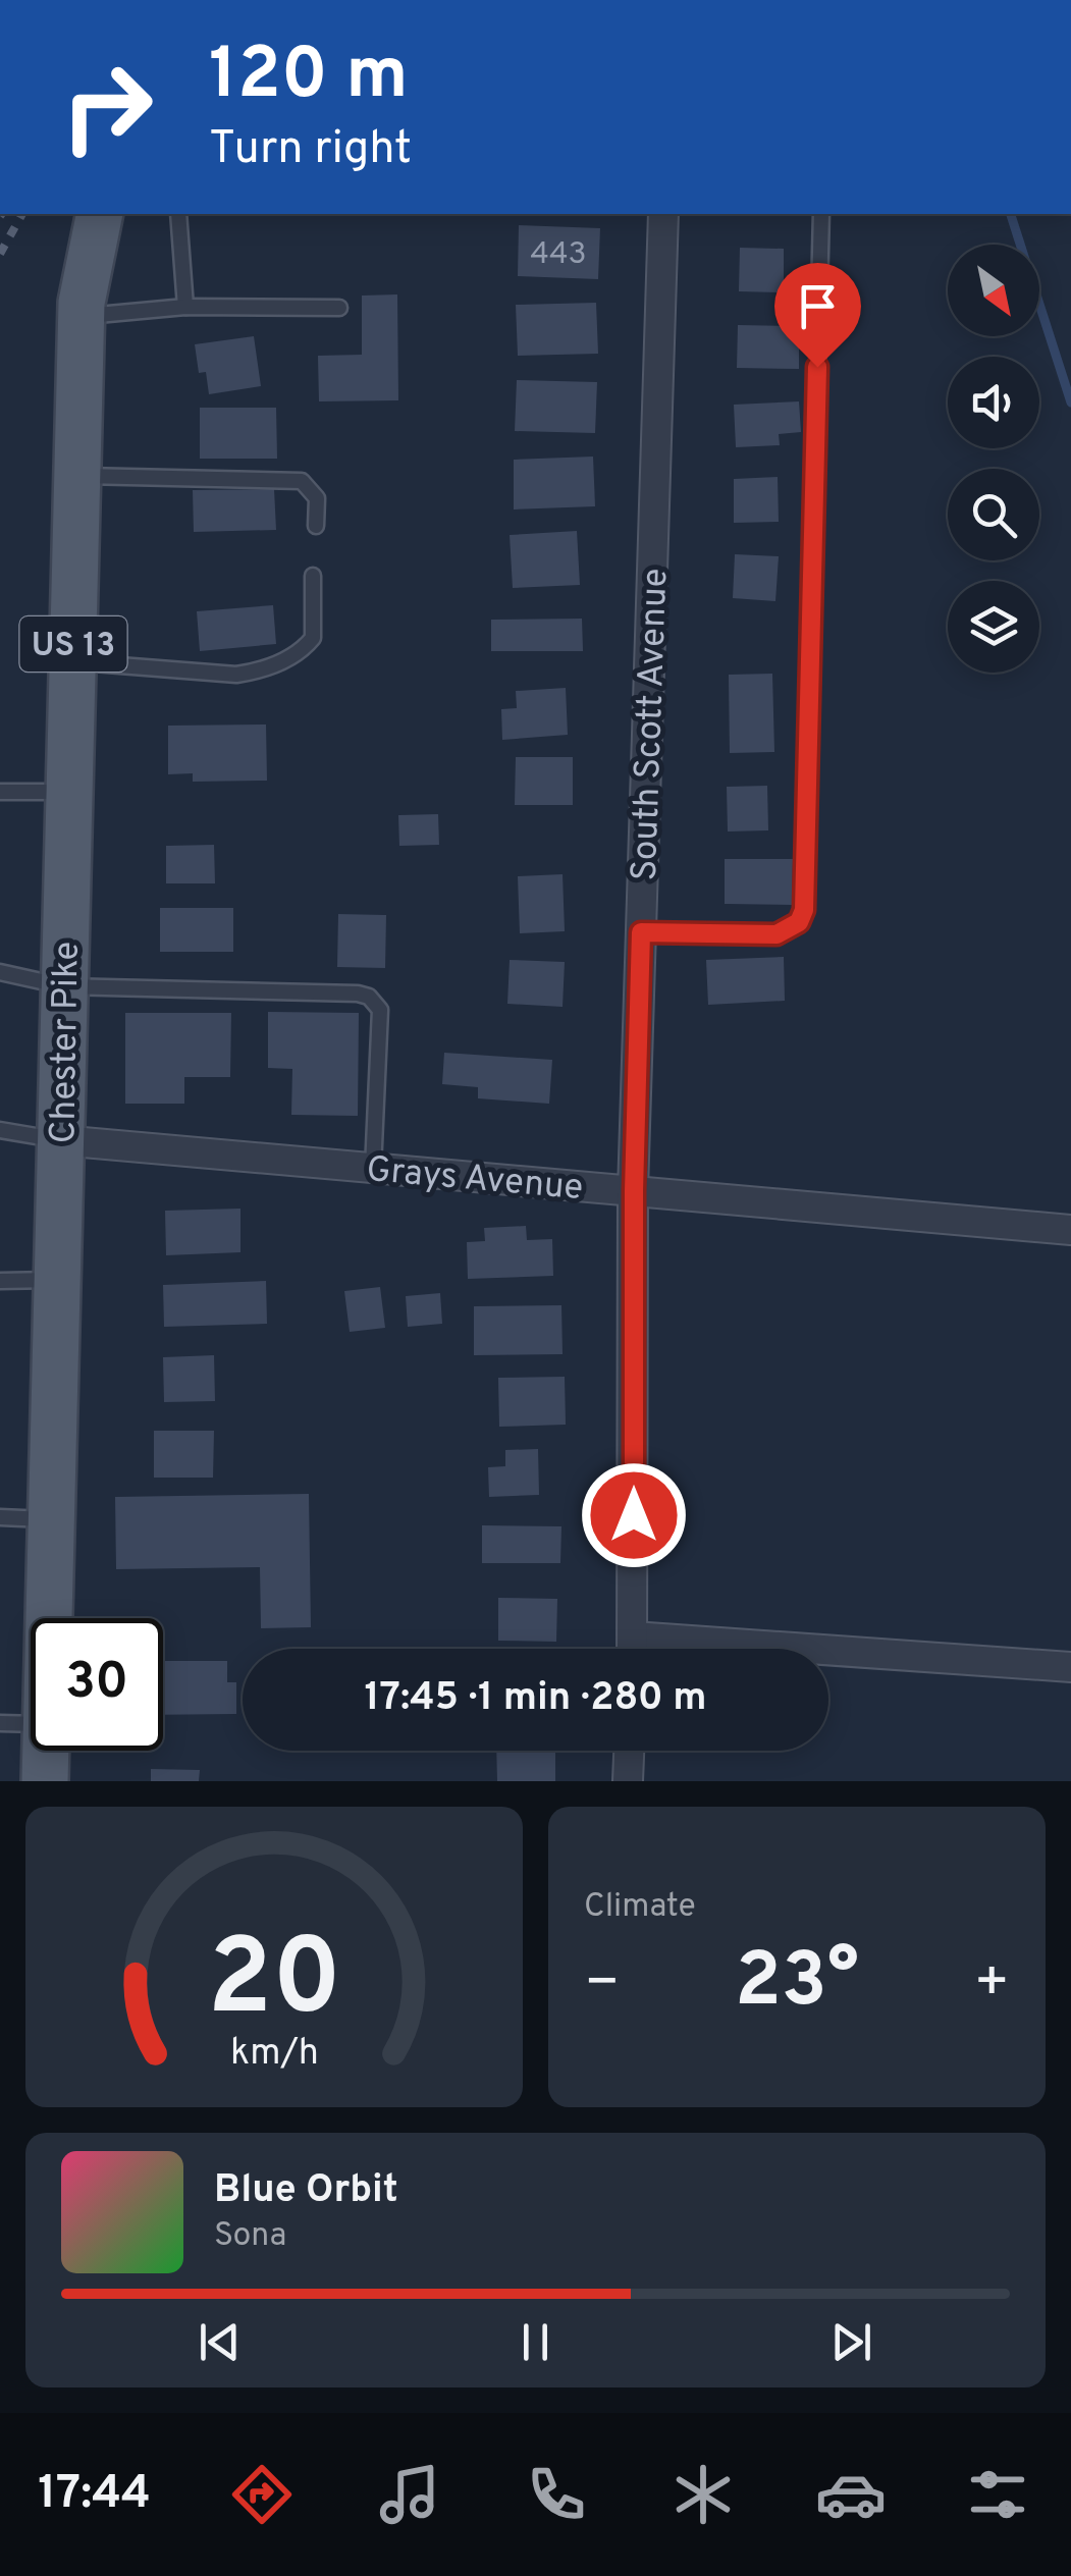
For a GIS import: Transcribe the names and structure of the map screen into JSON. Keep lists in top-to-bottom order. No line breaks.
{"streets":{"main road":["US 13","Chester Pike"],"street":["South Scott Avenue","Grays Avenue"]},"crossings":[["South Scott Avenue","Grays Avenue"],["Chester Pike","Grays Avenue"]],"house_numbers":["443"],"north":"bottom right","page":{"turn":["120 m","Turn right"],"limit":"30","trip":"17:45 · 1 min · 280 m","tile":"Climate","heat":["−","23°","+"],"song":["Blue Orbit","Sona"],"tabs":"17:44","gauge":["20","km/h"]}}
